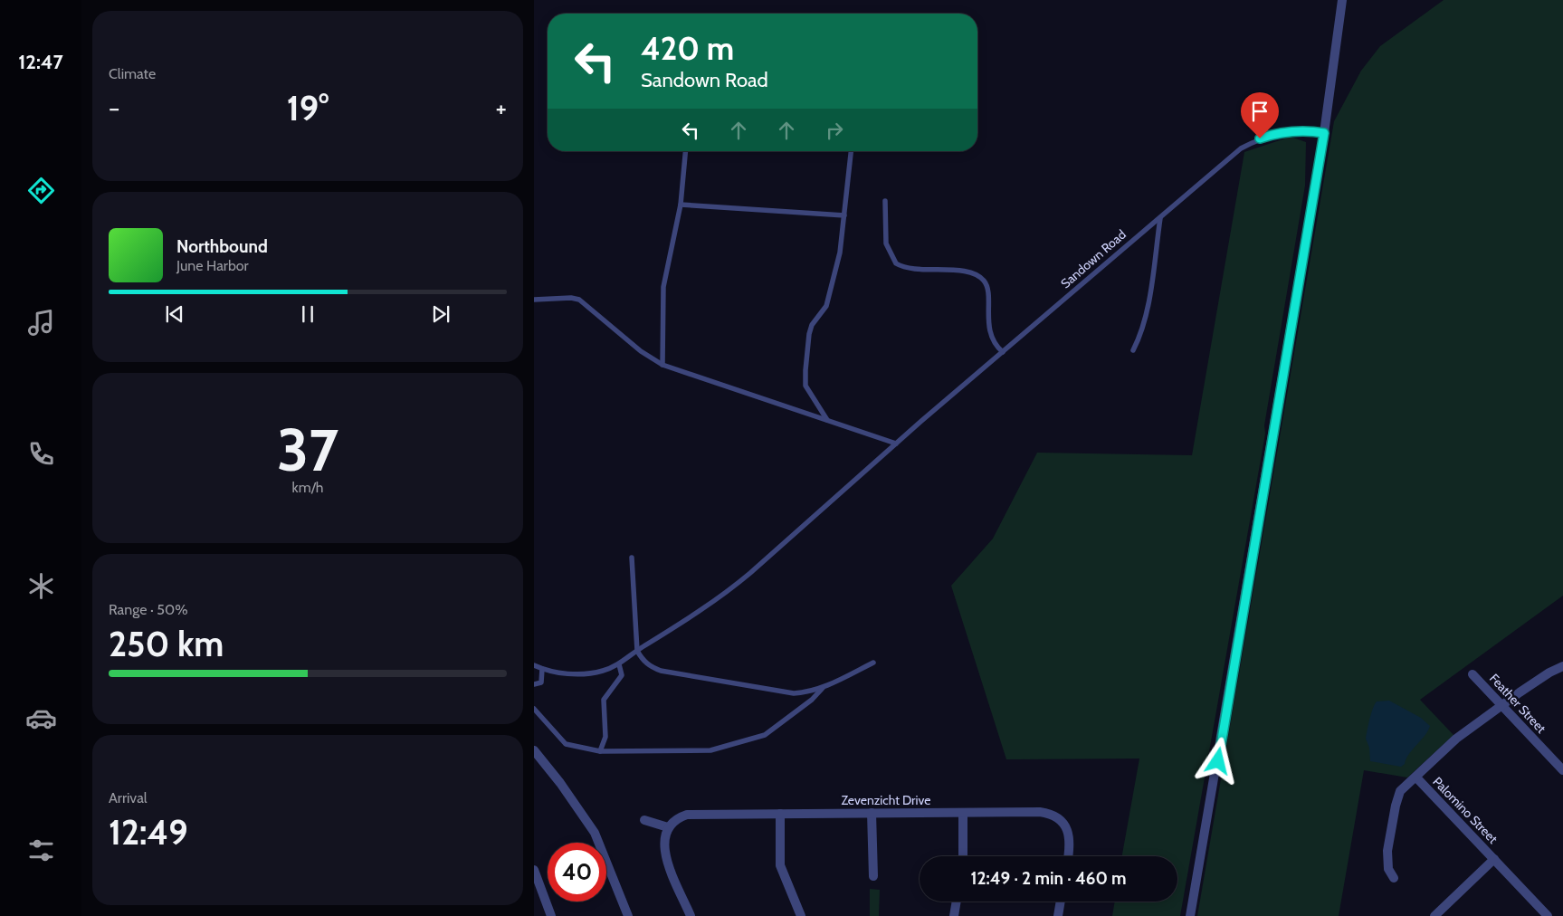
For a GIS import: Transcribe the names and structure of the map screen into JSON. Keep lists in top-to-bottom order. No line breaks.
{"streets":{"street":["Feather Street","Zevenzicht Drive","Palomino Street"],"lane":["Sandown Road"]},"crossings":[["Feather Street","Palomino Street"]],"page":{"tabs":"12:47","tile":["Climate",["37","km/h"],["Range · 50%","250 km"],["Arrival","12:49"]],"turn":["420 m","Sandown Road"],"heat":["−","19°","+"],"song":["Northbound","June Harbor"],"limit":"40","trip":"12:49 · 2 min · 460 m"}}
